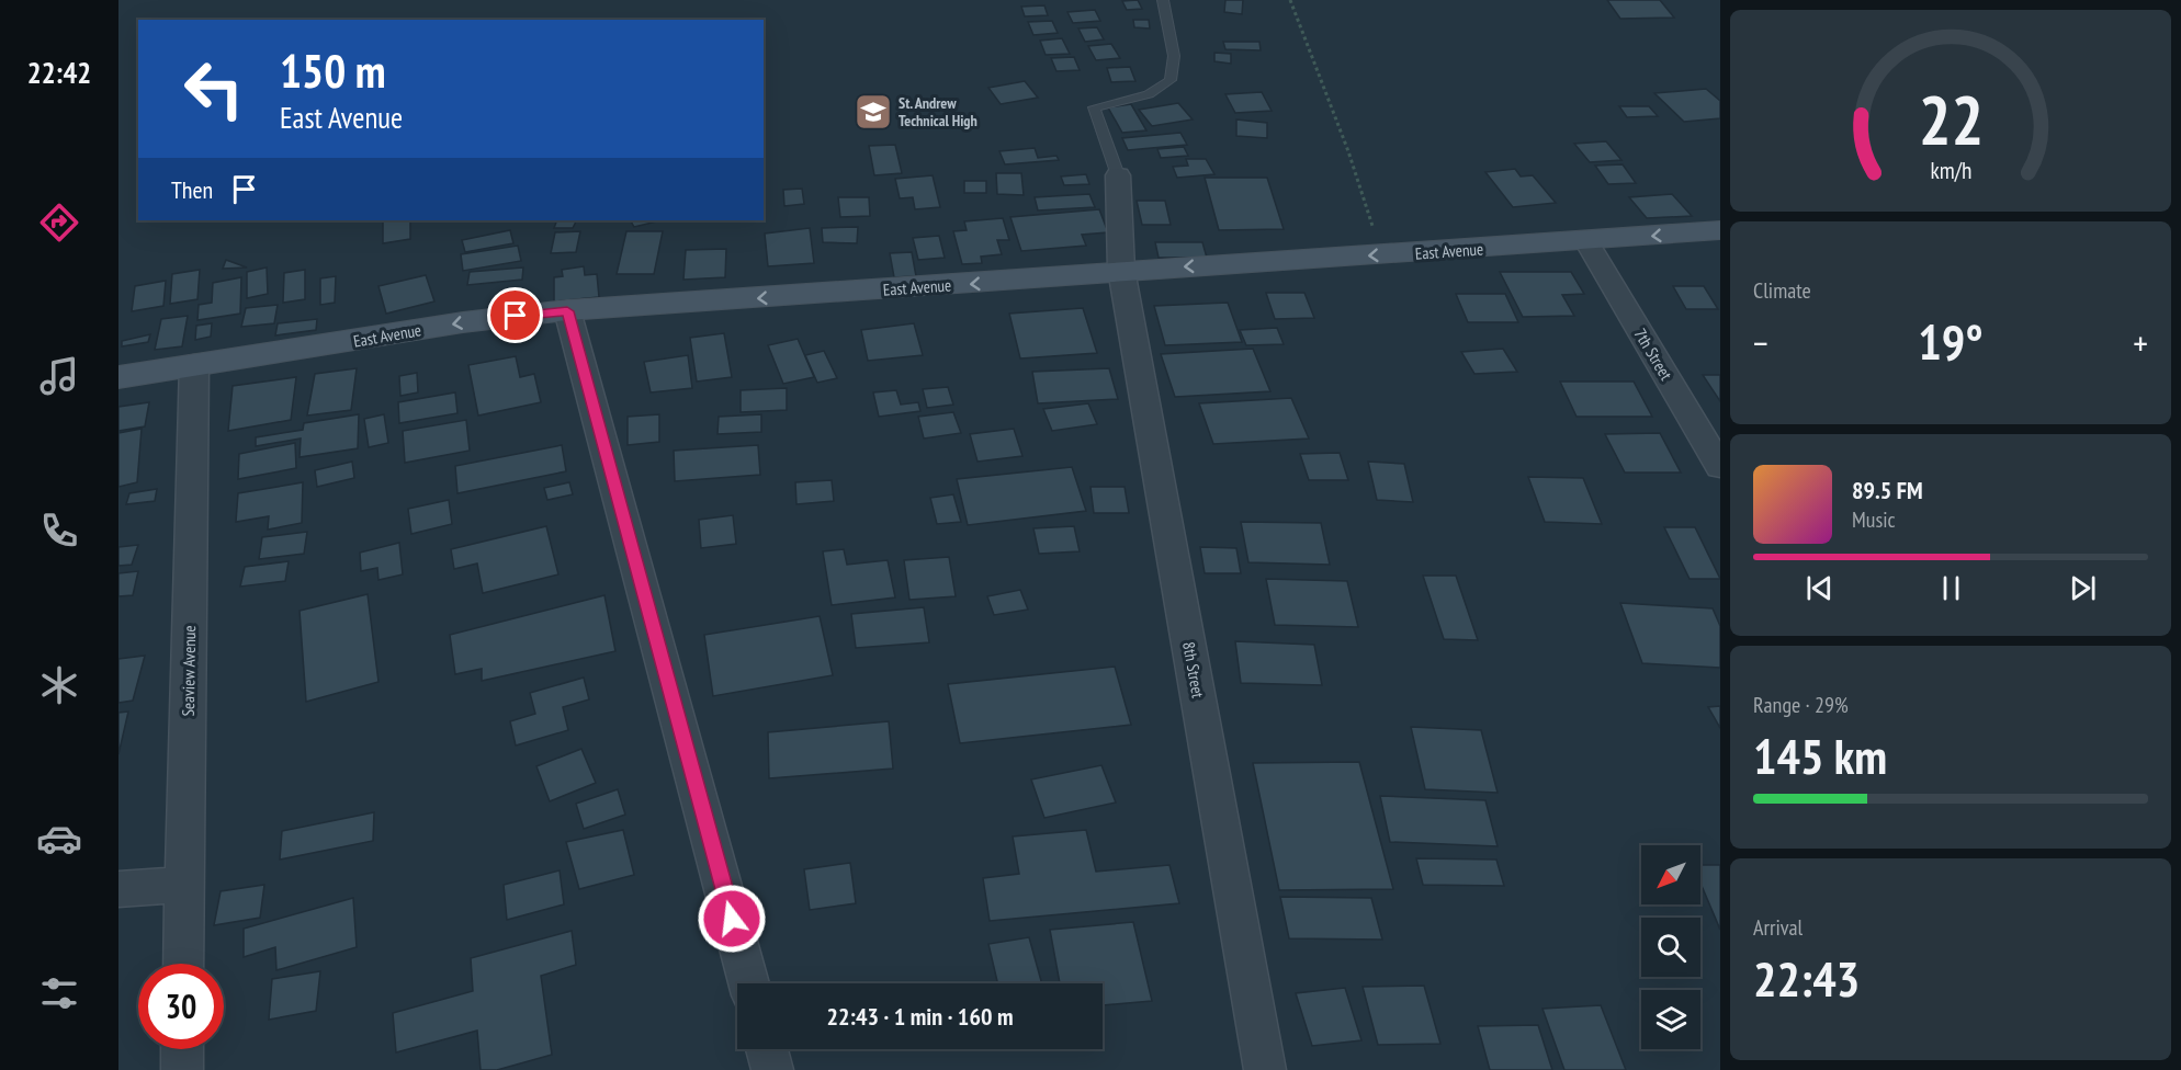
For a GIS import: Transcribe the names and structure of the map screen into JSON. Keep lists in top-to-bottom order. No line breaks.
{"streets":{"main road":["East Avenue"],"street":["7th Street","8th Street","Seaview Avenue"]},"crossings":[["East Avenue","7th Street"],["East Avenue","8th Street"],["East Avenue","Seaview Avenue"]],"one_way":["East Avenue"],"places":{"school or university":["St. Andrew Technical High"]},"north":"bottom left","page":{"tabs":"22:42","turn":["150 m","East Avenue"],"then":"Then","tile":["Climate",["Range · 29%","145 km"],["Arrival","22:43"]],"heat":["−","19°","+"],"song":["89.5 FM","Music"],"limit":"30","trip":"22:43 · 1 min · 160 m","gauge":["22","km/h"]}}
